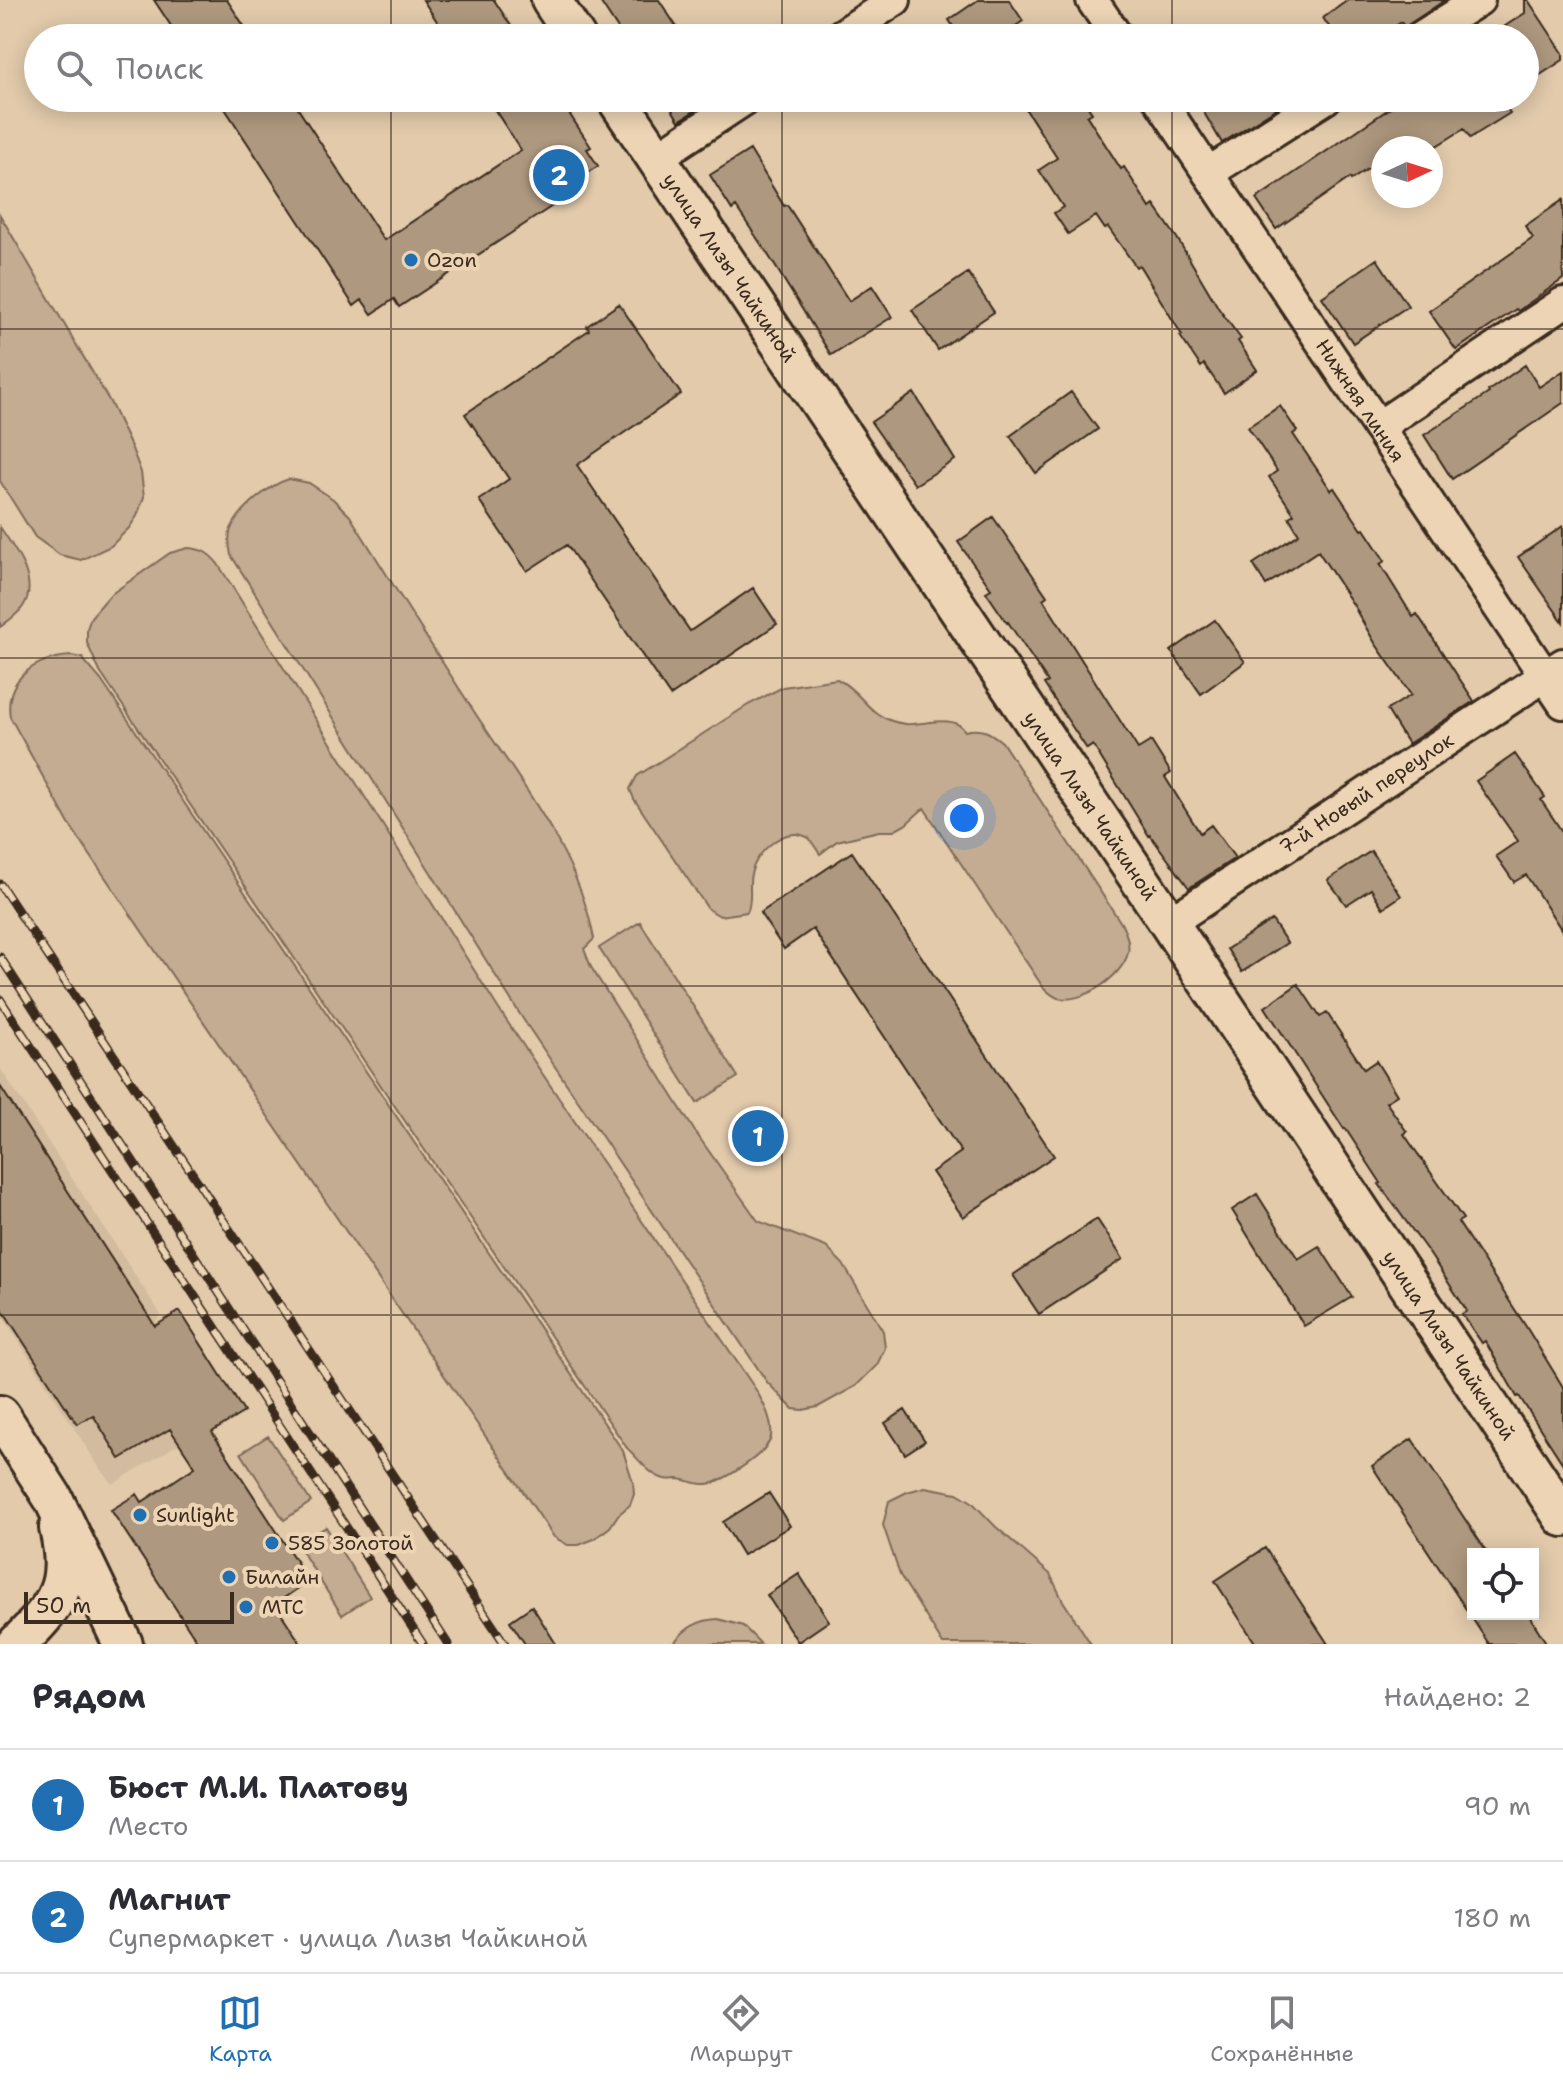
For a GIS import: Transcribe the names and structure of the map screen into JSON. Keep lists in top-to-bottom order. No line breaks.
{"streets":{"main road":["улица Лизы Чайкиной"],"street":["Нижняя линия","7-й Новый переулок"]},"crossings":[["улица Лизы Чайкиной","7-й Новый переулок"],["Нижняя линия","7-й Новый переулок"]],"places":["Ozon","Sunlight","585 Золотой","Билайн","МТС"],"scale_bar":"50 m","north":"right","page":{"search":"Поиск","pins":["2","1"],"scale":"50 m","heading":["Рядом","Найдено: 2"],"list":[{"mark":"1","name":"Бюст М.И. Платову","note":"Место","value":"90 m"},{"mark":"2","name":"Магнит","note":"Супермаркет · улица Лизы Чайкиной","value":"180 m"}],"nav":["Карта","Маршрут","Сохранённые"]}}
